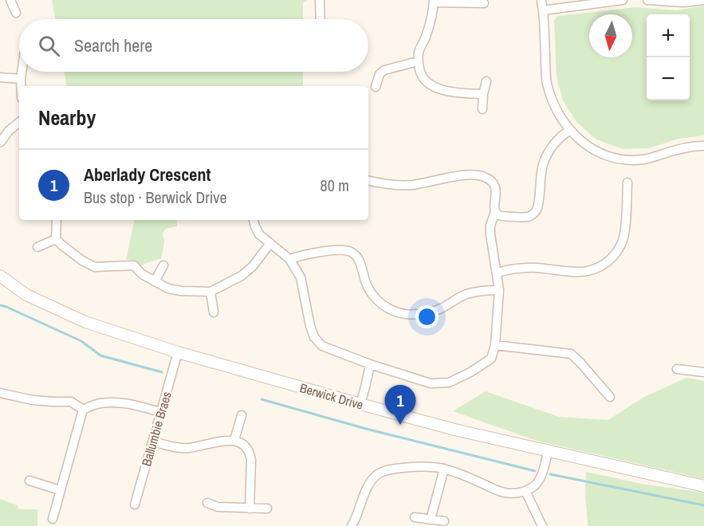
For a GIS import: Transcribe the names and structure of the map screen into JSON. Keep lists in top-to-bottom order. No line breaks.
{"streets":{"street":["Berwick Drive","Ballumbie Braes"]},"crossings":[["Berwick Drive","Ballumbie Braes"]],"north":"bottom","page":{"map_buttons":["+","−"],"search":"Search here","heading":"Nearby","list":[{"mark":"1","name":"Aberlady Crescent","note":"Bus stop · Berwick Drive","value":"80 m"}],"pins":"1"}}
